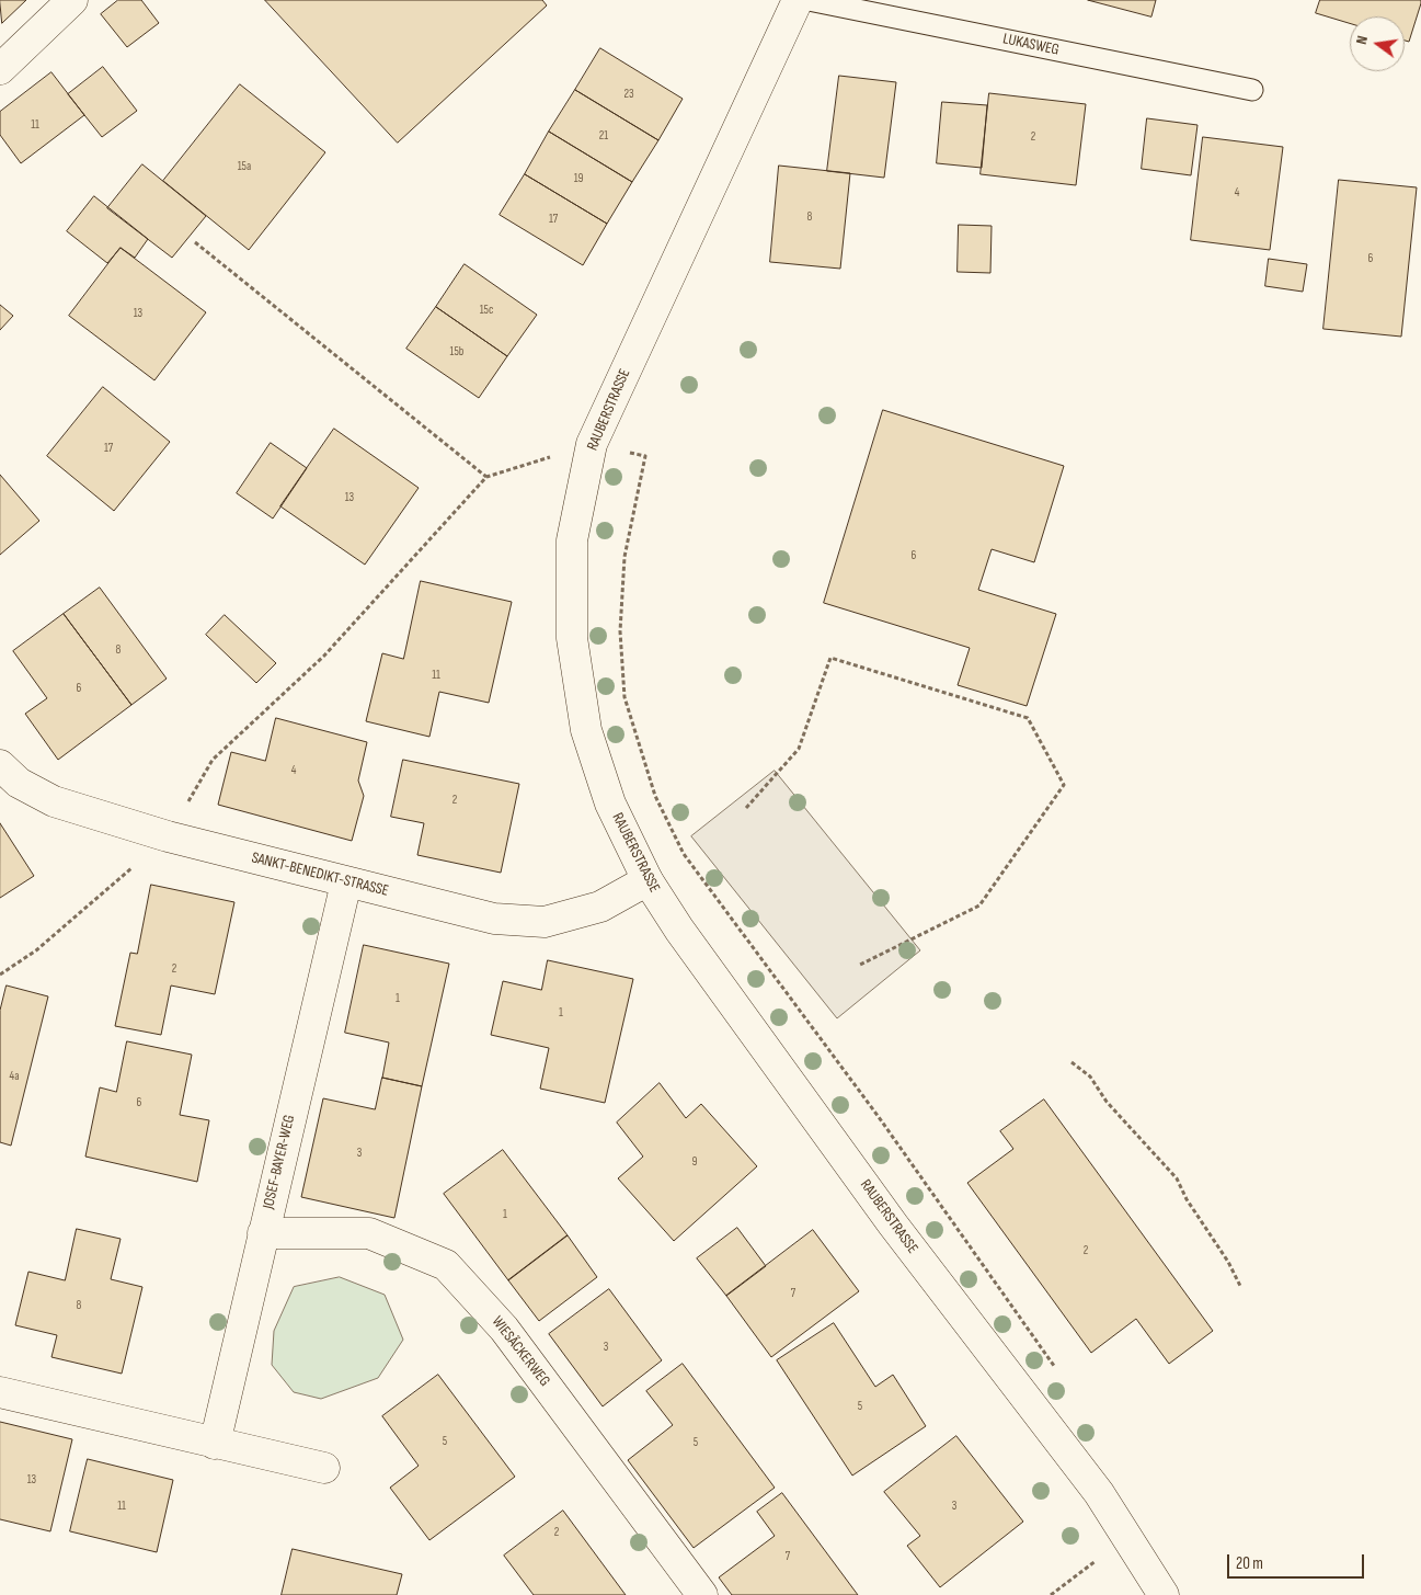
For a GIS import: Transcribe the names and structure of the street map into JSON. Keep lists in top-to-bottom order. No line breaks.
{"streets":{"street":["RAUBERSTRASSE","SANKT-BENEDIKT-STRASSE","JOSEF-BAYER-WEG","WIESÄCKERWEG"],"lane":["LUKASWEG"]},"crossings":[["RAUBERSTRASSE","SANKT-BENEDIKT-STRASSE"],["SANKT-BENEDIKT-STRASSE","JOSEF-BAYER-WEG"],["JOSEF-BAYER-WEG","WIESÄCKERWEG"]],"house_numbers":["23","11","21","2","15a","19","4","8","17","6","15c","13","15b","17","13","6","8","11","6","4","2","2","1","1","4a","6","3","9","1","2","7","8","3","5","5","5","13","11","3","2","7"],"scale_bar":"20 m","north":"left"}
